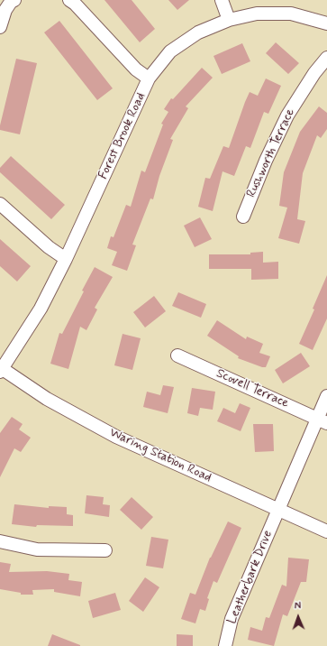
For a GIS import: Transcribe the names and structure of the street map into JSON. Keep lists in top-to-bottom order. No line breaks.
{"streets":{"street":["Forest Brook Road","Rushworth Terrace","Scovell Terrace","Waring Station Road","Leatherbark Drive"]},"crossings":[["Forest Brook Road","Waring Station Road"],["Waring Station Road","Leatherbark Drive"]],"north":"top"}
